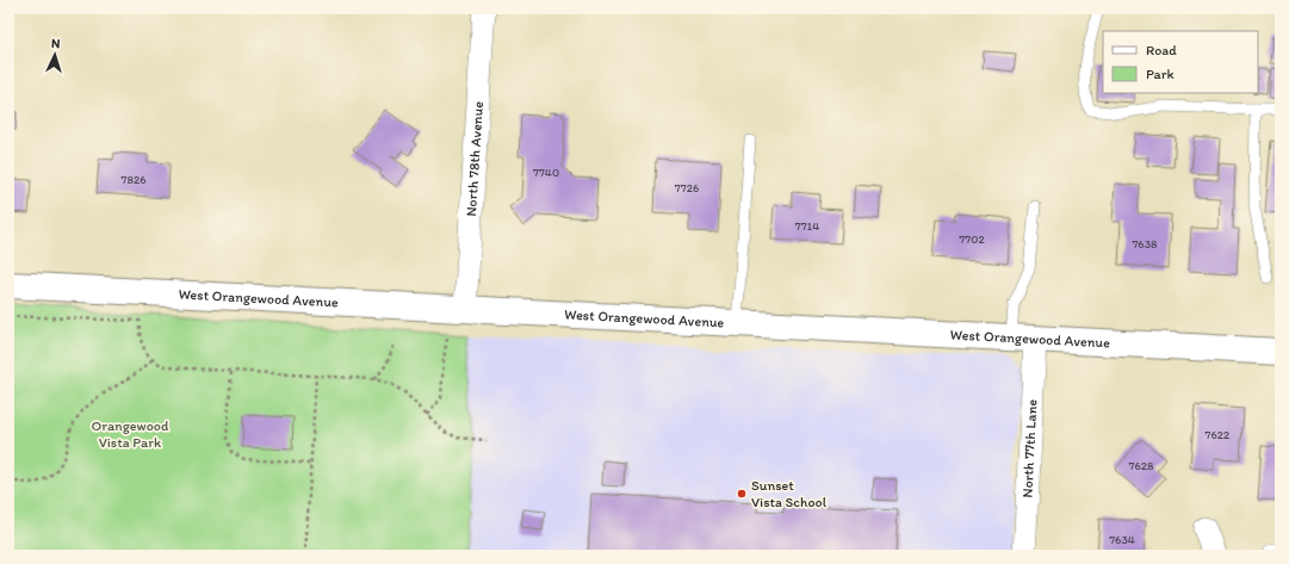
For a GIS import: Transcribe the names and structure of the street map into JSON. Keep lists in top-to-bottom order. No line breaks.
{"streets":{"street":["North 78th Avenue","West Orangewood Avenue","North 77th Lane"]},"crossings":[["North 78th Avenue","West Orangewood Avenue"],["West Orangewood Avenue","North 77th Lane"]],"parks":["Orangewood Vista Park"],"places":["Sunset Vista School"],"house_numbers":["7740","7826","7726","7714","7702","7638","7622","7628","7634"],"legend":["Road","Park"],"north":"top"}
